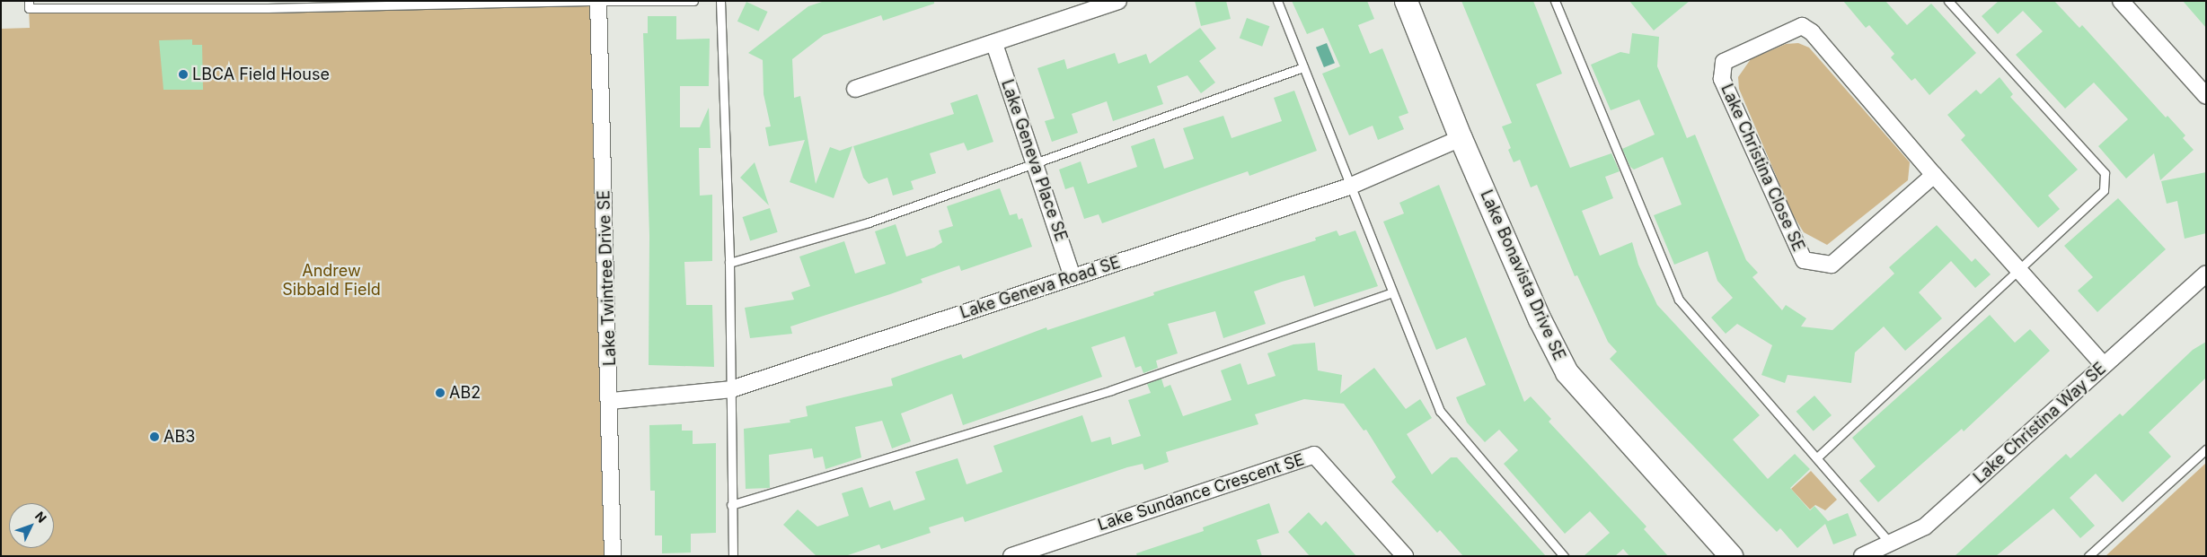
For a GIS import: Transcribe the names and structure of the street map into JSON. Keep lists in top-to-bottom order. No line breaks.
{"streets":{"street":["Lake Geneva Place SE","Lake Christina Close SE","Lake Bonavista Drive SE","Lake Twintree Drive SE","Lake Geneva Road SE","Lake Christina Way SE","Lake Sundance Crescent SE"]},"crossings":[["Lake Geneva Place SE","Lake Geneva Road SE"],["Lake Christina Close SE","Lake Christina Way SE"],["Lake Bonavista Drive SE","Lake Geneva Road SE"],["Lake Twintree Drive SE","Lake Geneva Road SE"]],"parks":["Andrew Sibbald Field"],"places":["LBCA Field House","AB2","AB3"],"north":"top right"}
